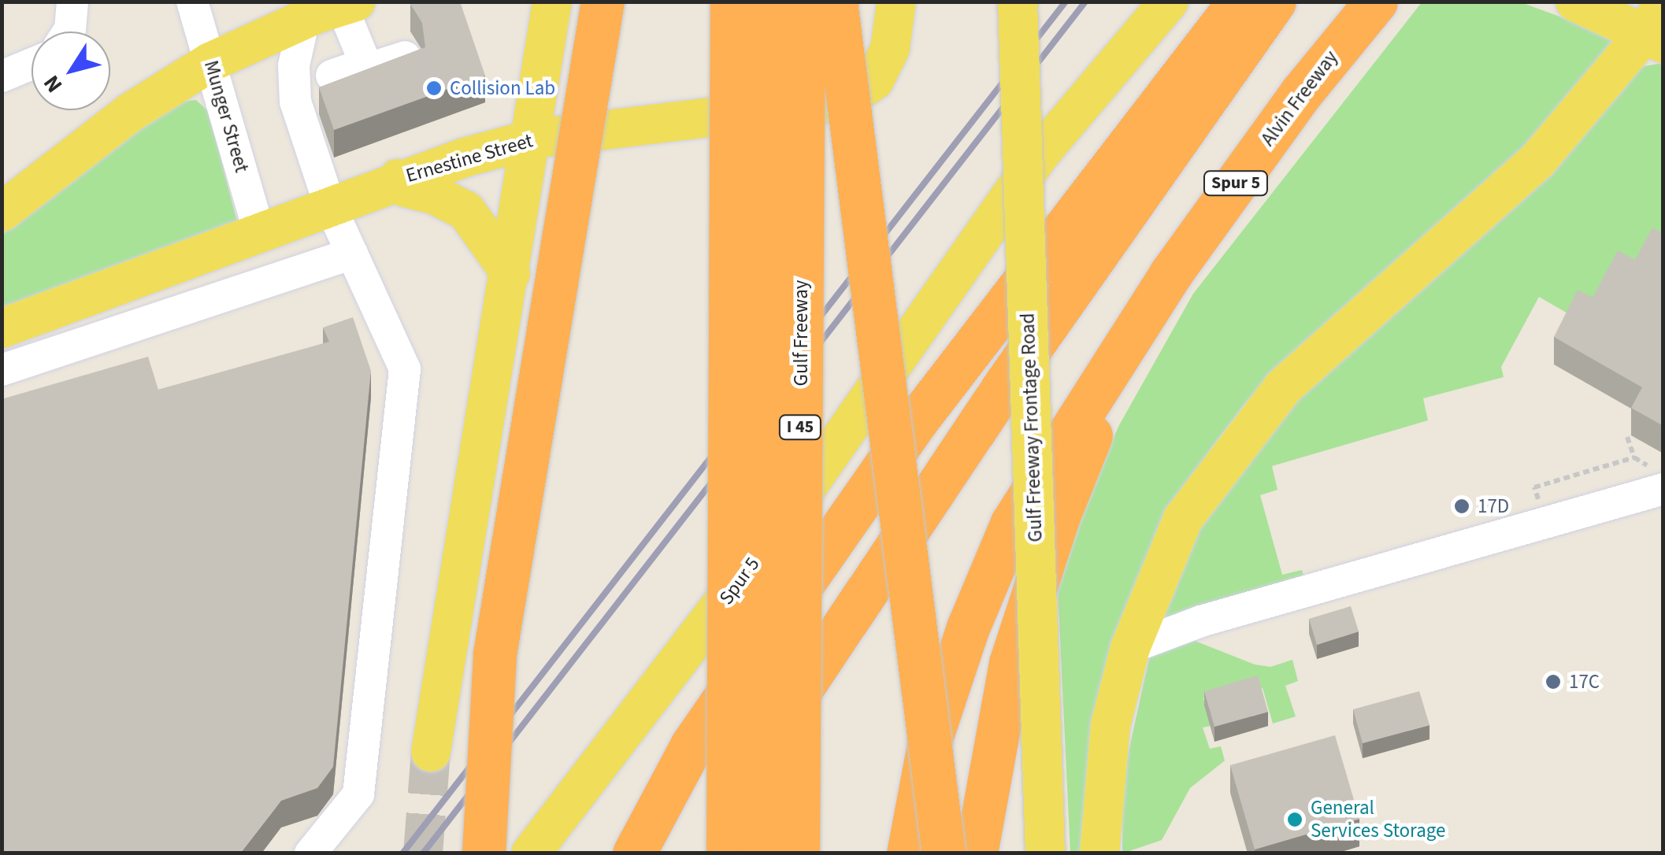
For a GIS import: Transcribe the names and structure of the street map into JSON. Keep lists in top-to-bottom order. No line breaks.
{"streets":{"highway":["Alvin Freeway","Spur 5","Gulf Freeway","I 45"],"main road":["Ernestine Street","Gulf Freeway Frontage Road"],"street":["Munger Street"]},"crossings":[["Munger Street","Ernestine Street"]],"places":["Collision Lab","17D","17C","General Services Storage"],"north":"bottom left"}
